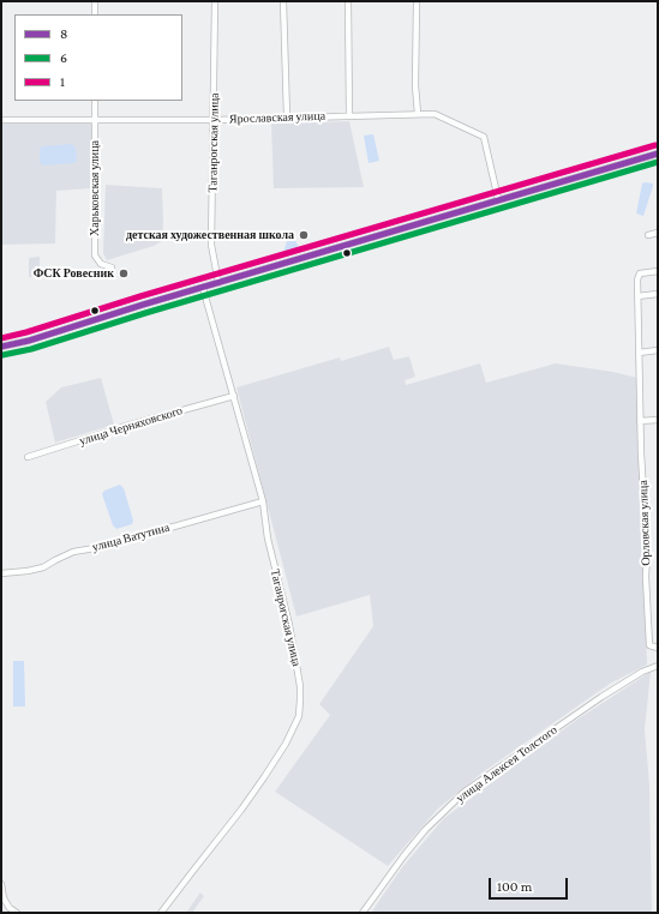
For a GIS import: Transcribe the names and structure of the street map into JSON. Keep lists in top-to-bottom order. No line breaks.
{"streets":{"street":["Ярославская улица","Таганрогская улица","Харьковская улица","улица Черняховского","Орловская улица","улица Ватутина","улица Алексея Толстого"]},"crossings":[["Ярославская улица","Таганрогская улица"],["Ярославская улица","Харьковская улица"],["Таганрогская улица","улица Черняховского"],["Таганрогская улица","улица Ватутина"]],"places":["детская художественная школа","ФСК Ровесник"],"lines":["transit line 1","transit line 8","transit line 6"],"legend":["8","6","1"],"scale_bar":"100 m"}
